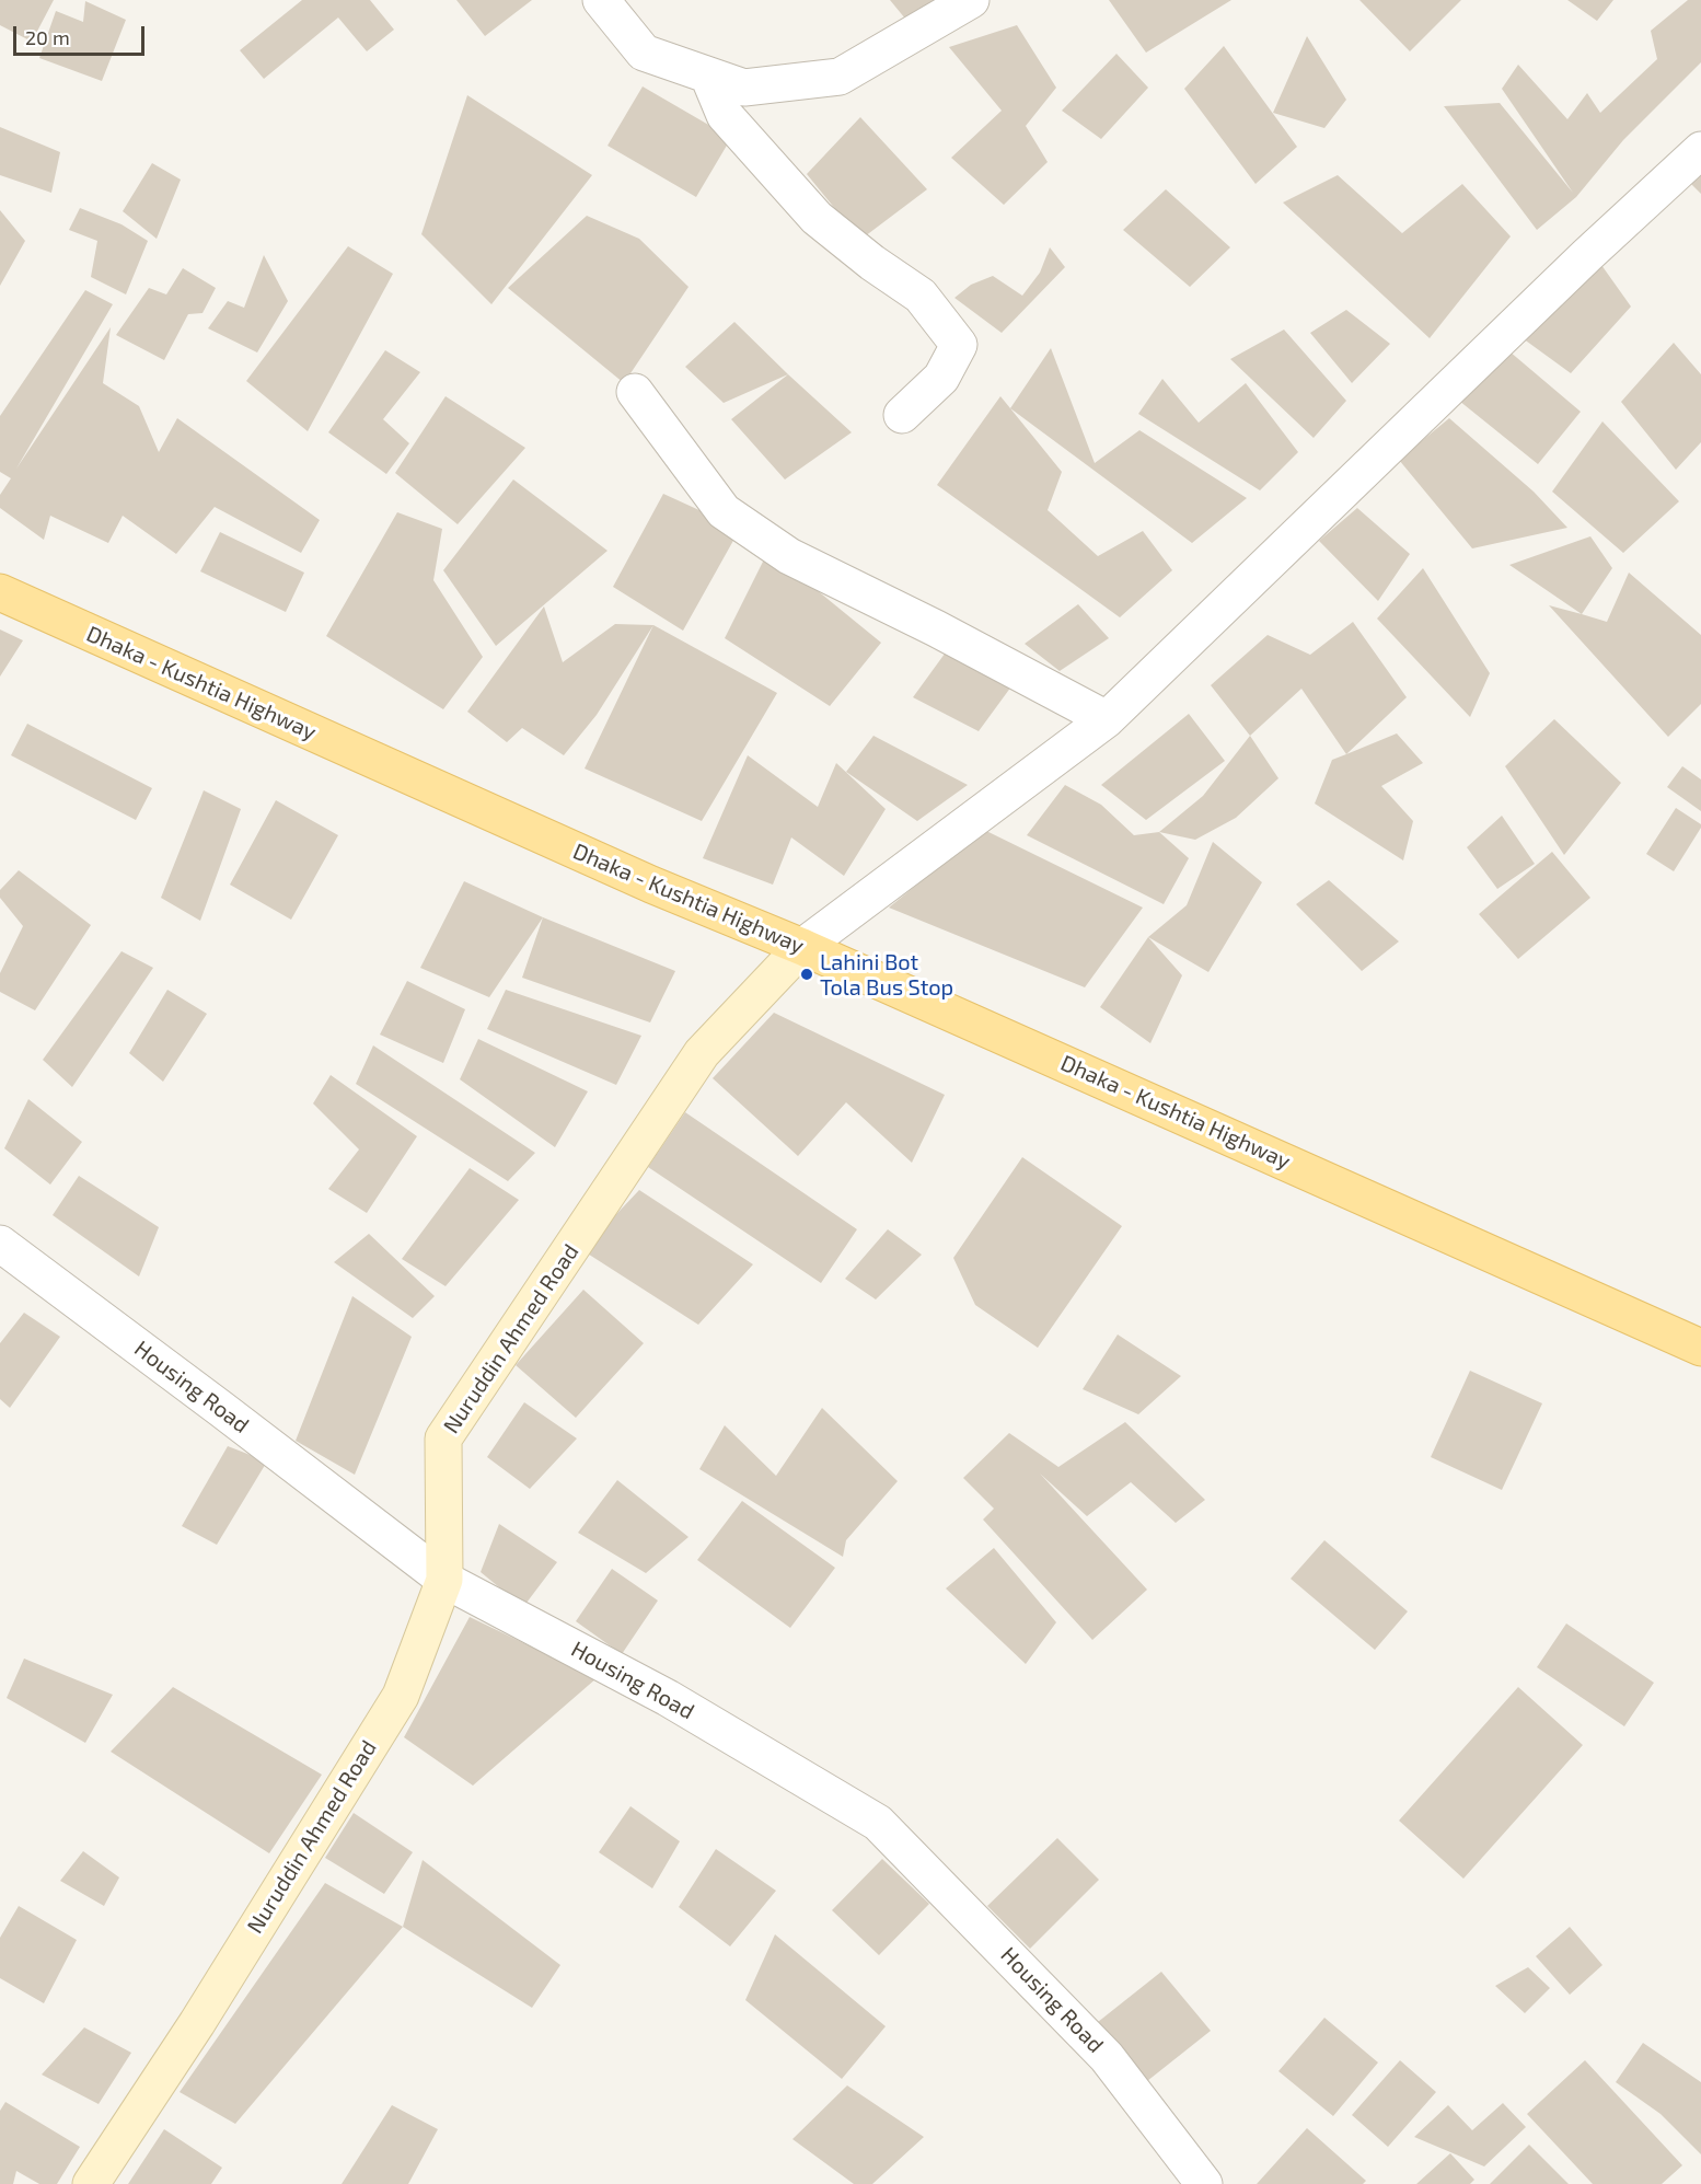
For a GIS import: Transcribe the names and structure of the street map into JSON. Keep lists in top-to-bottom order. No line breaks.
{"streets":{"main road":["Dhaka - Kushtia Highway","Nuruddin Ahmed Road"],"street":["Housing Road"]},"crossings":[["Dhaka - Kushtia Highway","Nuruddin Ahmed Road"],["Nuruddin Ahmed Road","Housing Road"]],"places":["Lahini Bot Tola Bus Stop"],"scale_bar":"20 m"}
